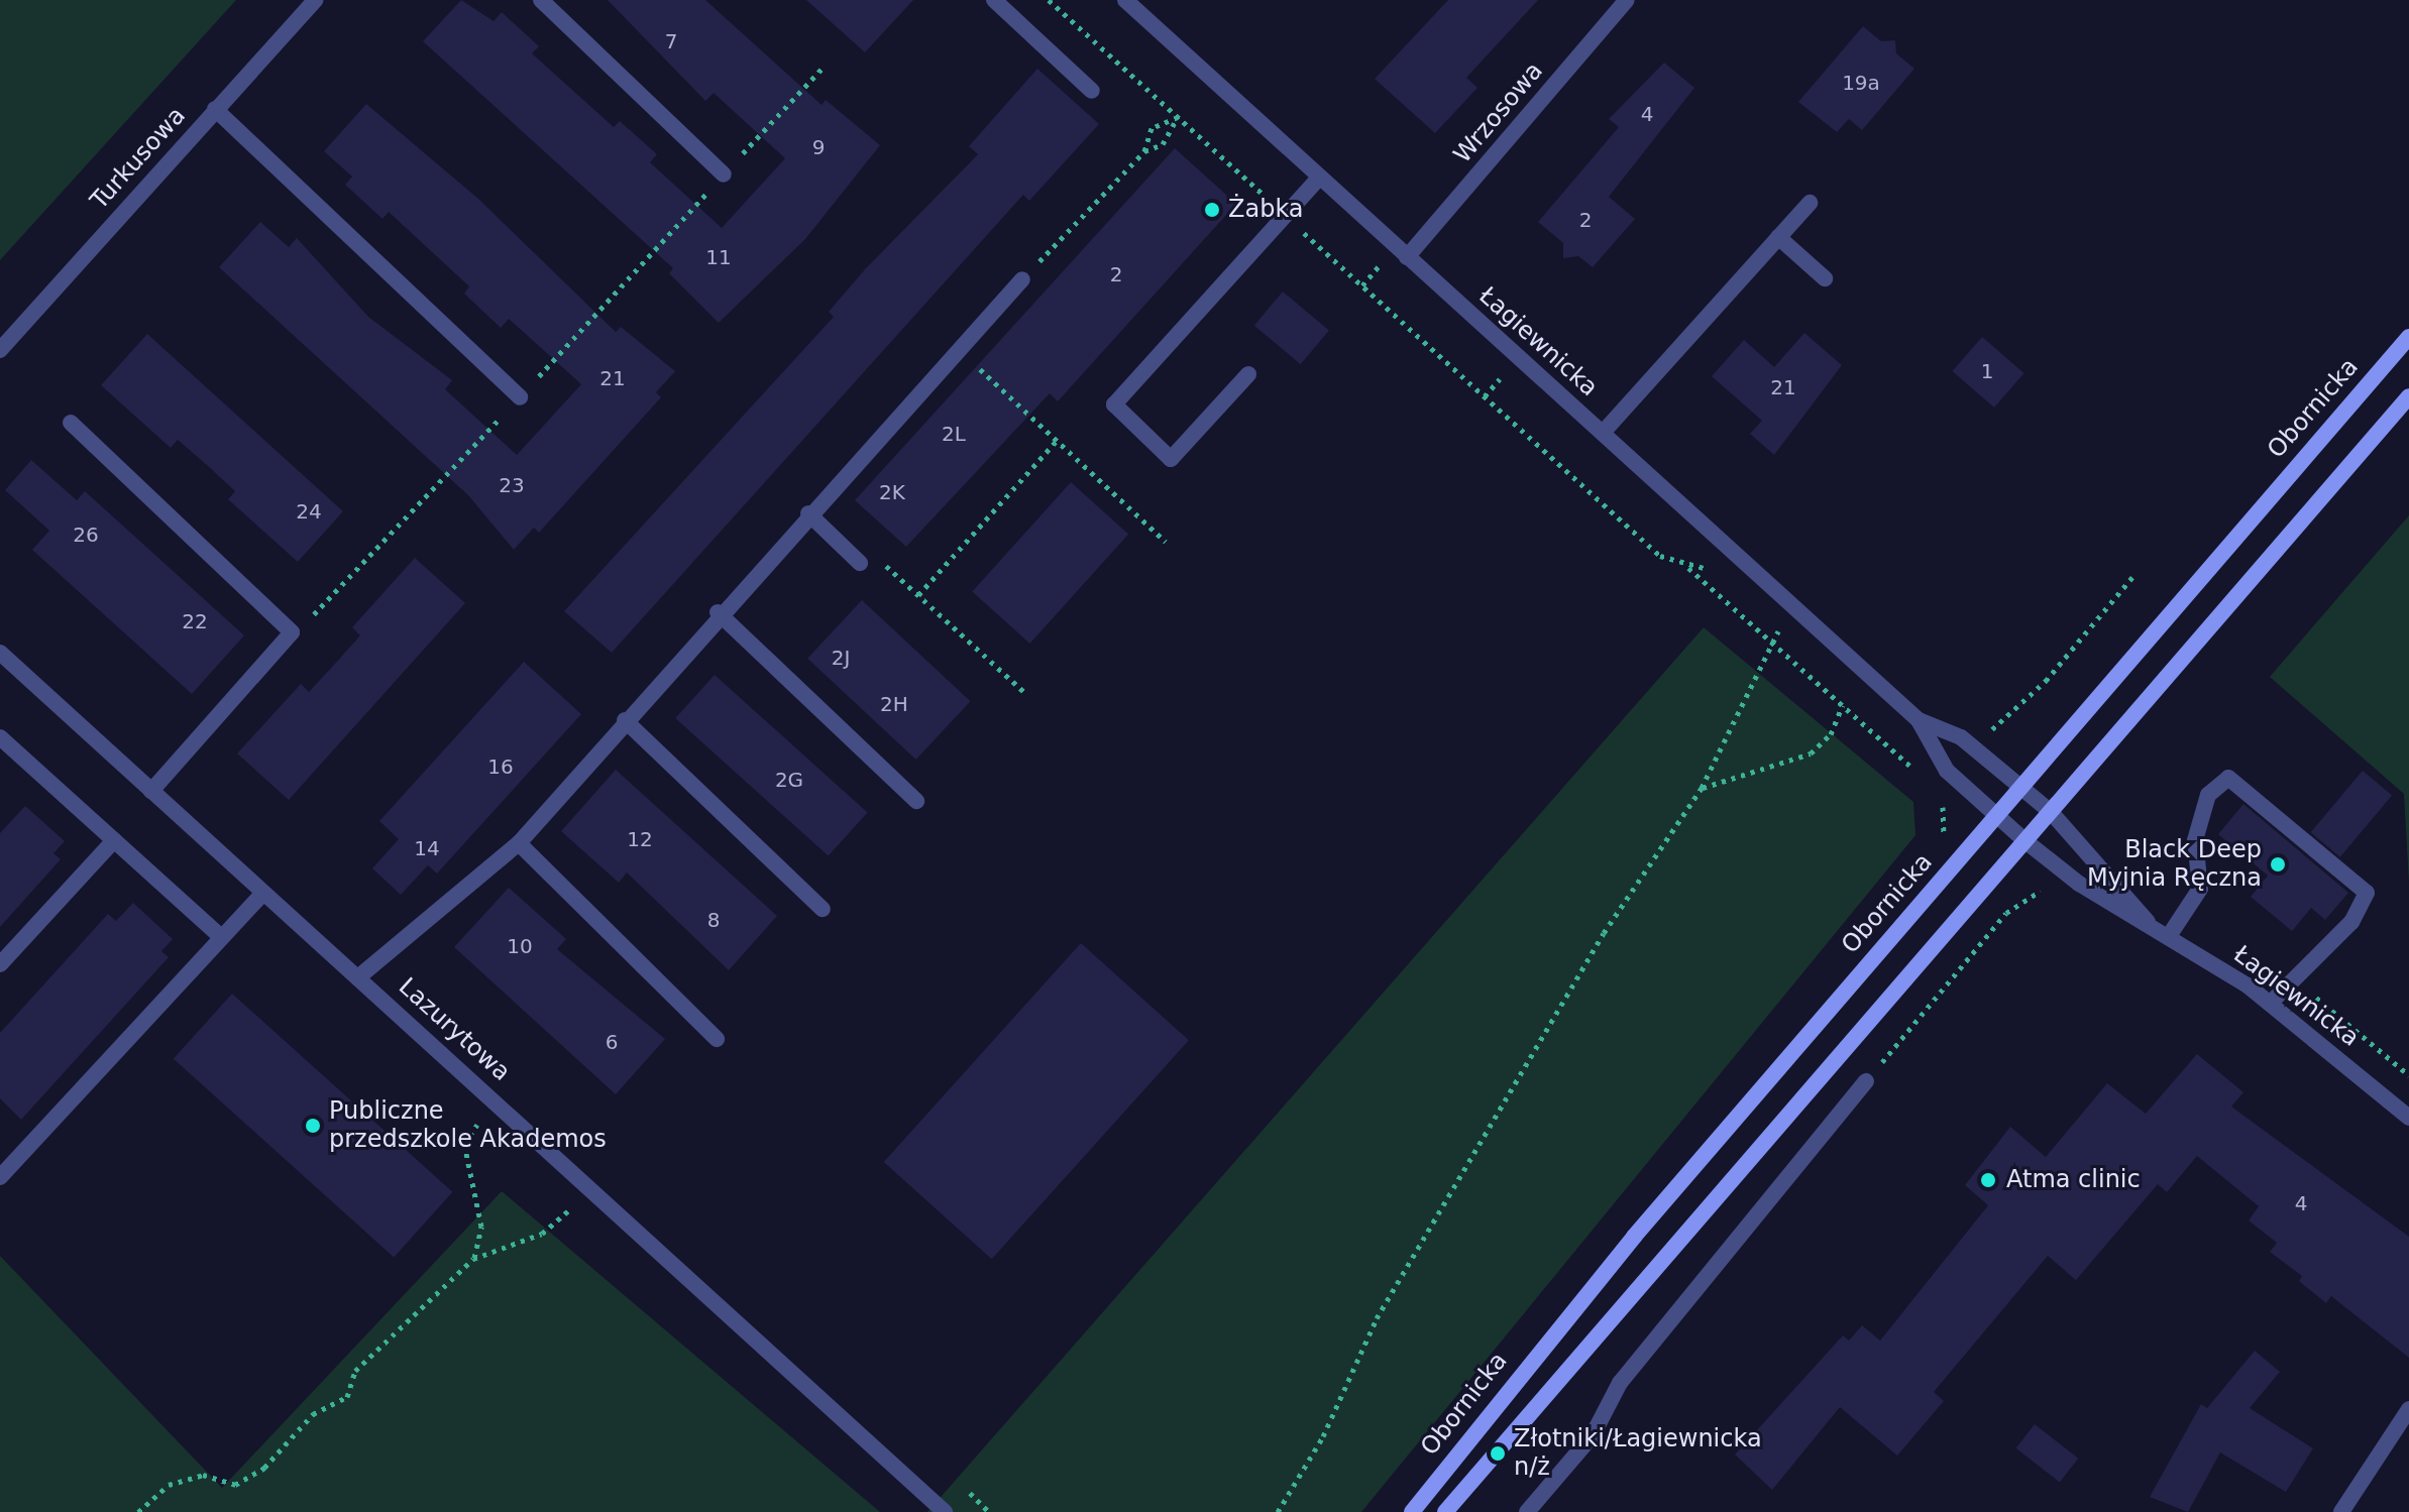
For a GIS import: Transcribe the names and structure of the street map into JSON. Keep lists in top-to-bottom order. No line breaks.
{"streets":{"main road":["Obornicka"],"street":["Wrzosowa","Turkusowa","Łagiewnicka","Lazurytowa"]},"crossings":[["Wrzosowa","Łagiewnicka"],["Łagiewnicka","Obornicka"]],"places":["Żabka","Black Deep Myjnia Ręczna","Publiczne przedszkole Akademos","Atma clinic","Złotniki/Łagiewnicka n/ż"],"house_numbers":["7","19a","4","9","2","11","2","1","21","21","2L","23","2K","24","26","22","2J","2H","16","2G","12","14","8","10","6","4"]}
